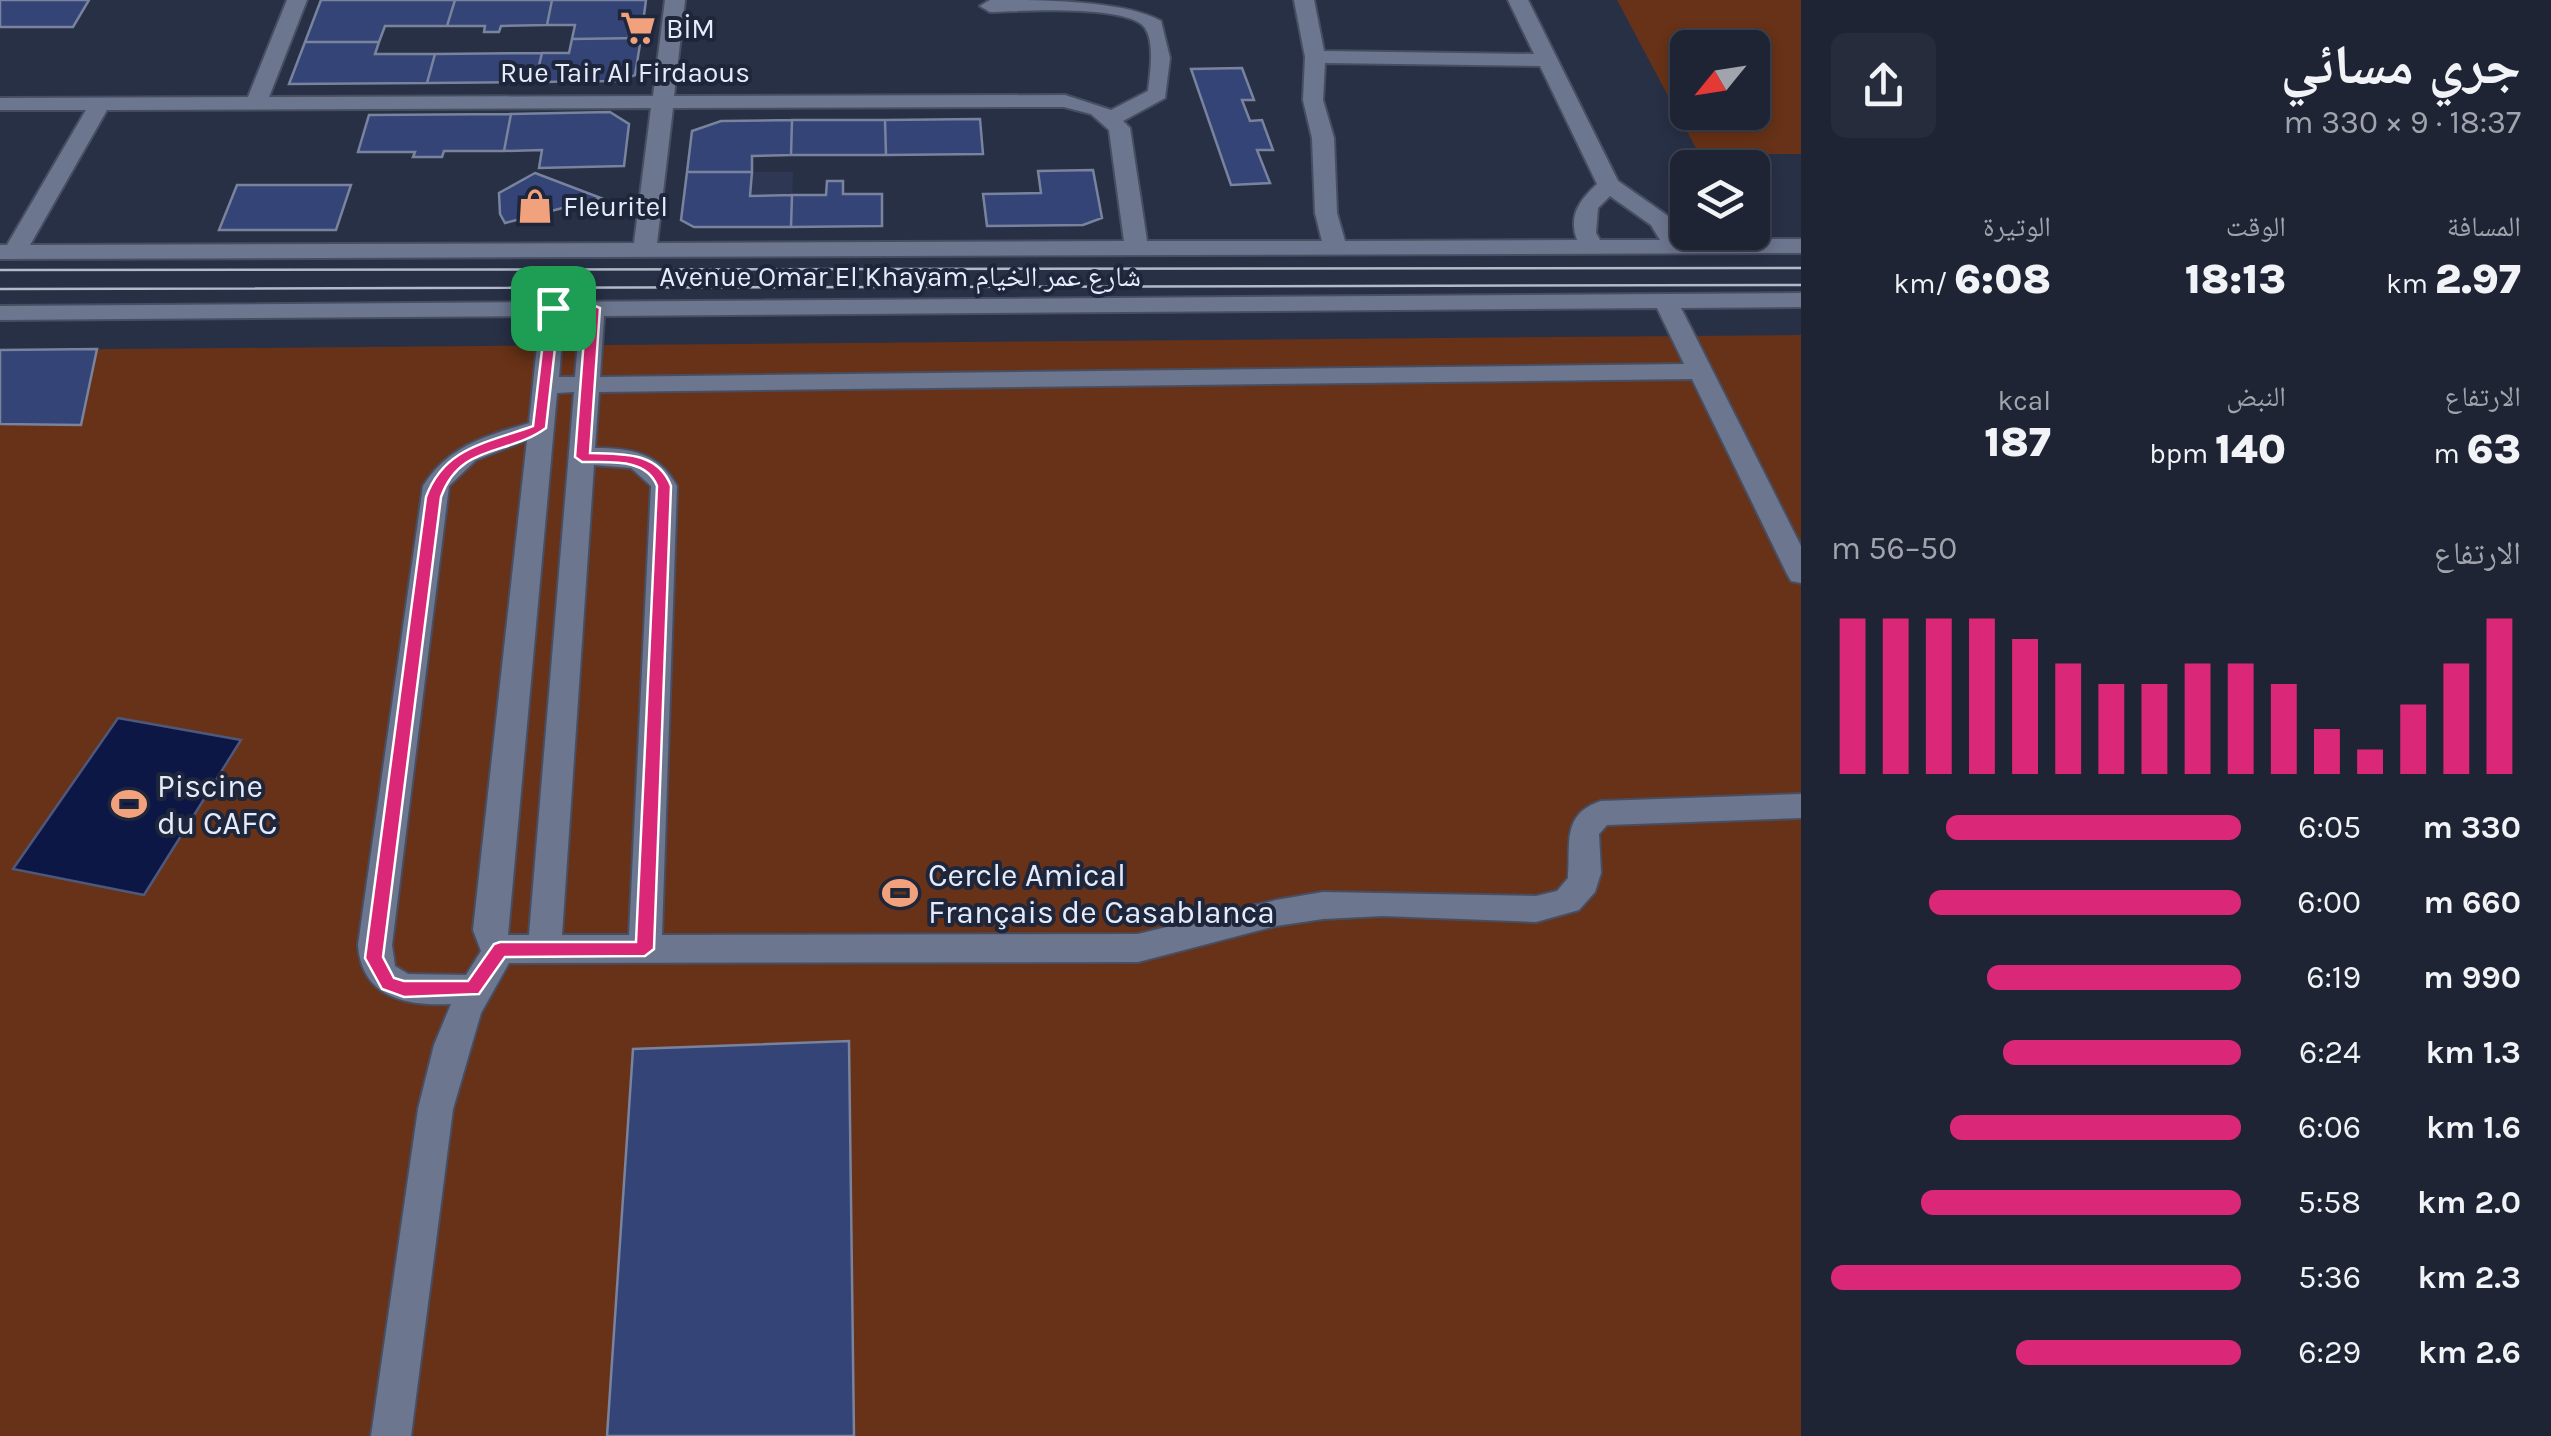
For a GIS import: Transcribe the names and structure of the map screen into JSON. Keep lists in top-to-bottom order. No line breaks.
{"streets":{"street":["Rue Tair Al Firdaous","Avenue Omar El Khayam شارع عمر الخيام"]},"places":{"supermarket":["BİM"],"shop":["Fleuritel"],"sports":["Piscine du CAFC","Cercle Amical Français de Casablanca"]},"north":"bottom left","page":{"heading":["جري مسائي","18:37 · 9 × 330 m"],"stats":[["المسافة","2.97 km"],["الوقت","18:13"],["الوتيرة","6:08 /km"],["الارتفاع","63 m"],["النبض","140 bpm"],["kcal","187"]],"chart":["الارتفاع","50–56 m"],"list":[{"name":"330 m","note":"6:05"},{"name":"660 m","note":"6:00"},{"name":"990 m","note":"6:19"},{"name":"1.3 km","note":"6:24"},{"name":"1.6 km","note":"6:06"},{"name":"2.0 km","note":"5:58"},{"name":"2.3 km","note":"5:36"},{"name":"2.6 km","note":"6:29"}]}}
